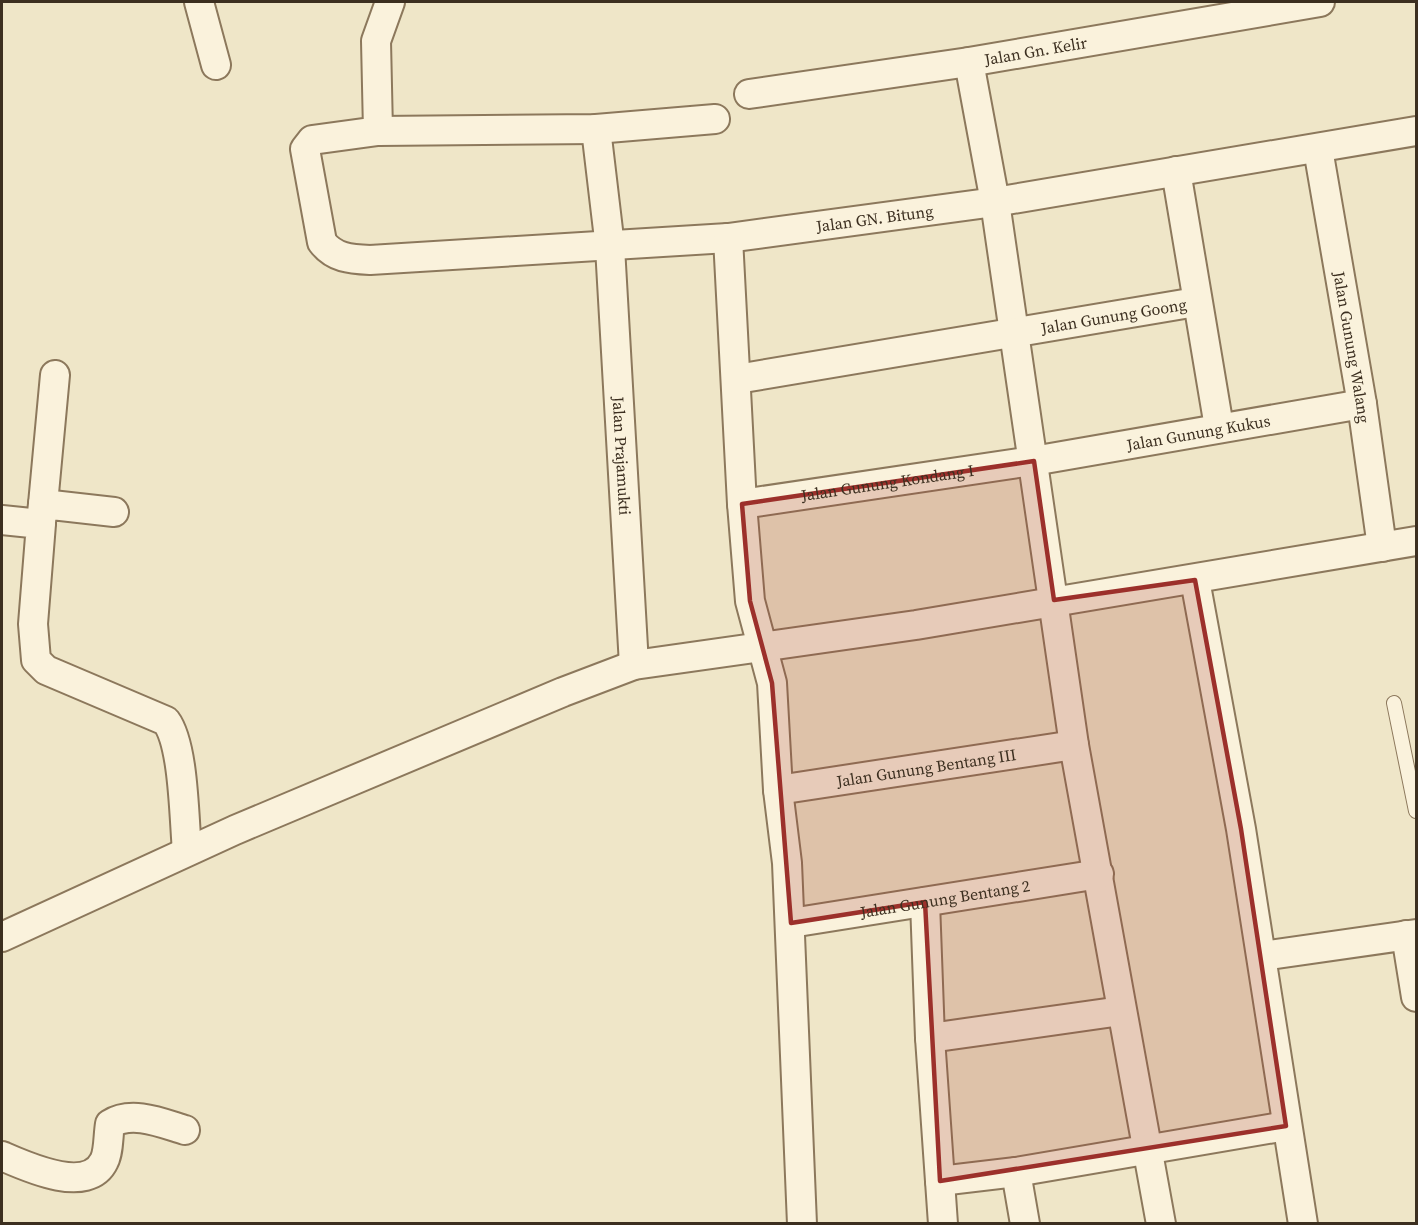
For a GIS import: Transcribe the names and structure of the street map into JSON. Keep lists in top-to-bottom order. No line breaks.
{"streets":{"street":["Jalan Gn. Kelir","Jalan GN. Bitung","Jalan Gunung Goong","Jalan Gunung Walang","Jalan Gunung Kukus","Jalan Prajamukti","Jalan Gunung Kondang I","Jalan Gunung Bentang III","Jalan Gunung Bentang 2"]},"crossings":[["Jalan GN. Bitung","Jalan Gunung Walang"],["Jalan GN. Bitung","Jalan Prajamukti"],["Jalan Gunung Goong","Jalan Gunung Kukus"],["Jalan Gunung Walang","Jalan Gunung Kukus"],["Jalan Gunung Kukus","Jalan Gunung Kondang I"]]}
